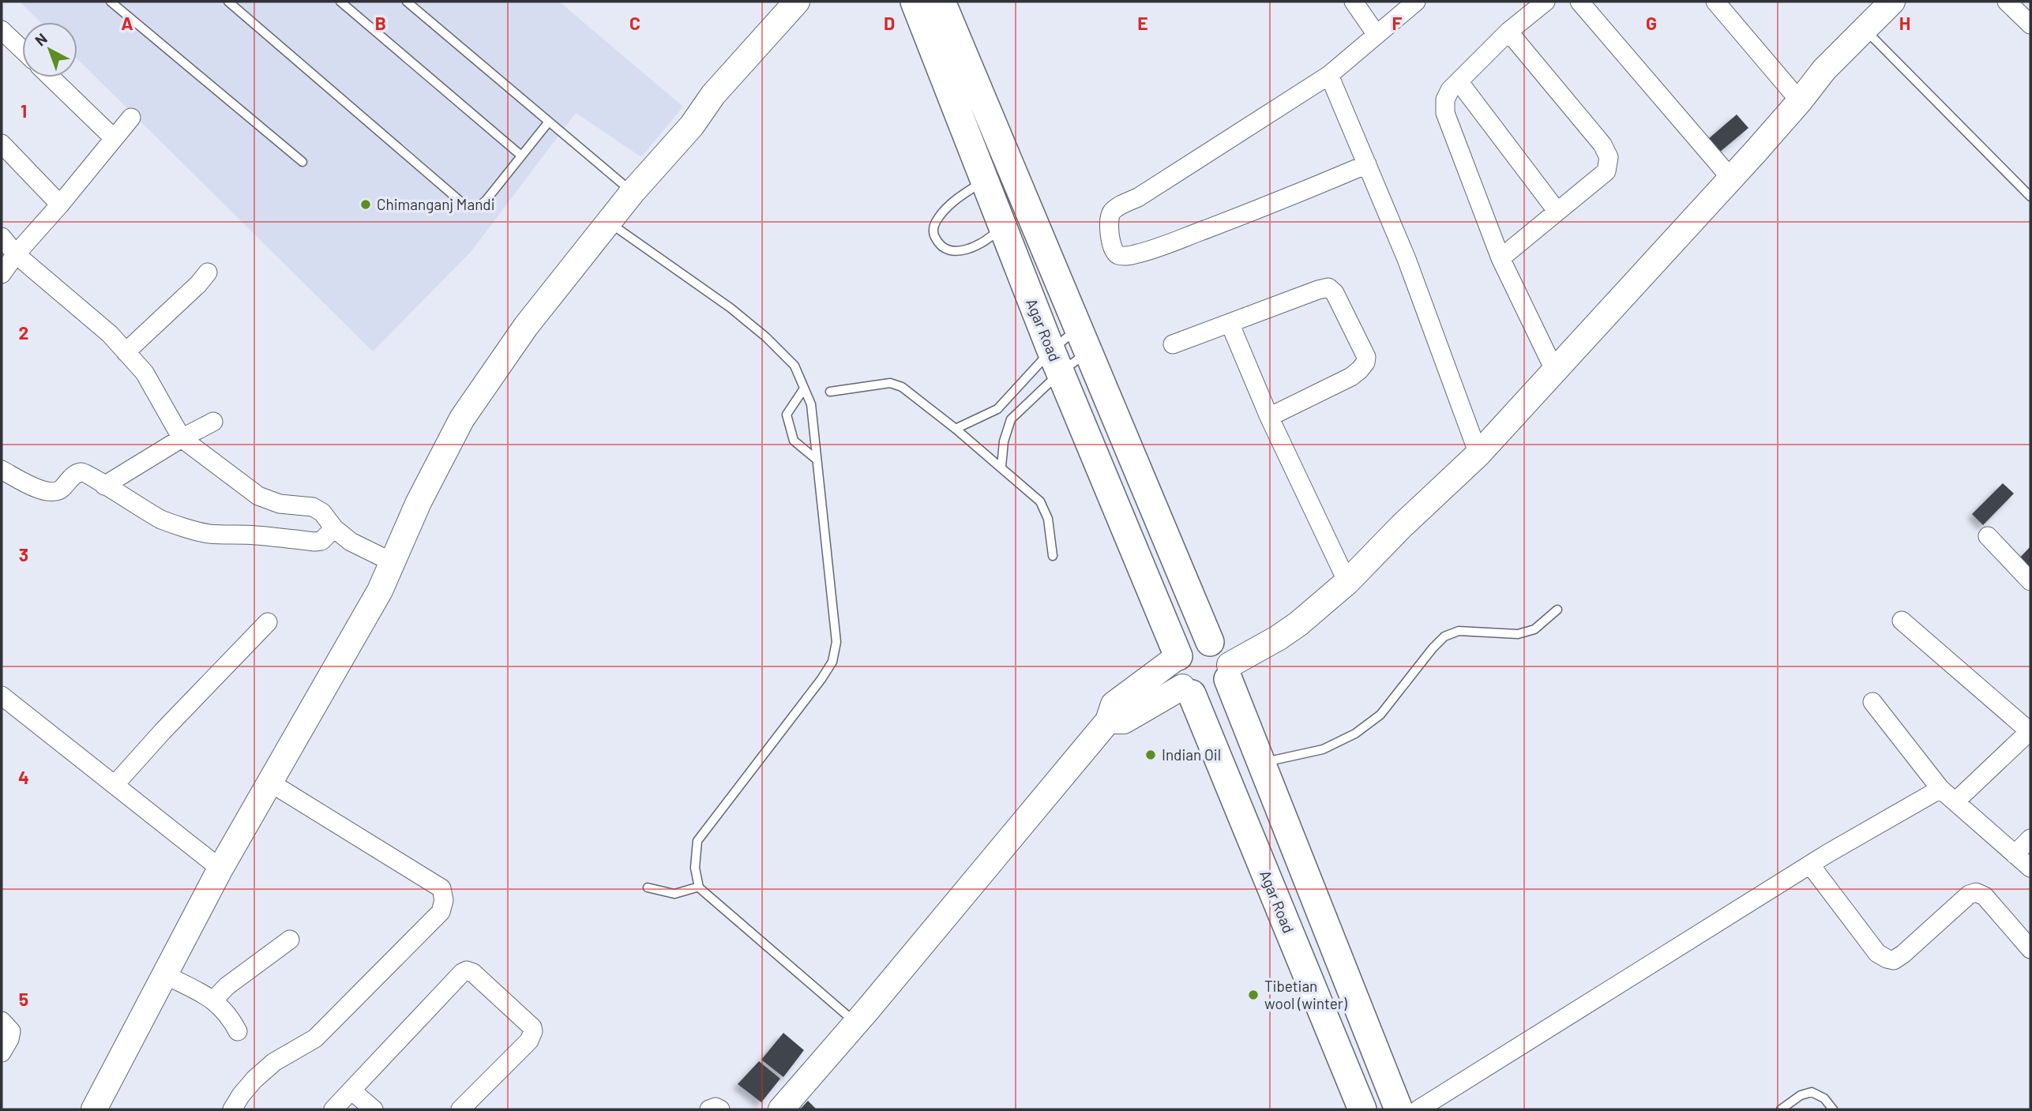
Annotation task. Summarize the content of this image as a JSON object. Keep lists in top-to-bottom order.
{
  "streets": {
    "main road": ["Agar Road"]
  },
  "places": ["Chimanganj Mandi", "Indian Oil", "Tibetian wool (winter)"],
  "north": "top left",
  "grid": {
    "columns": [
      "A",
      "B",
      "C",
      "D",
      "E",
      "F",
      "G",
      "H"
    ],
    "rows": [
      "1",
      "2",
      "3",
      "4",
      "5"
    ]
  }
}
